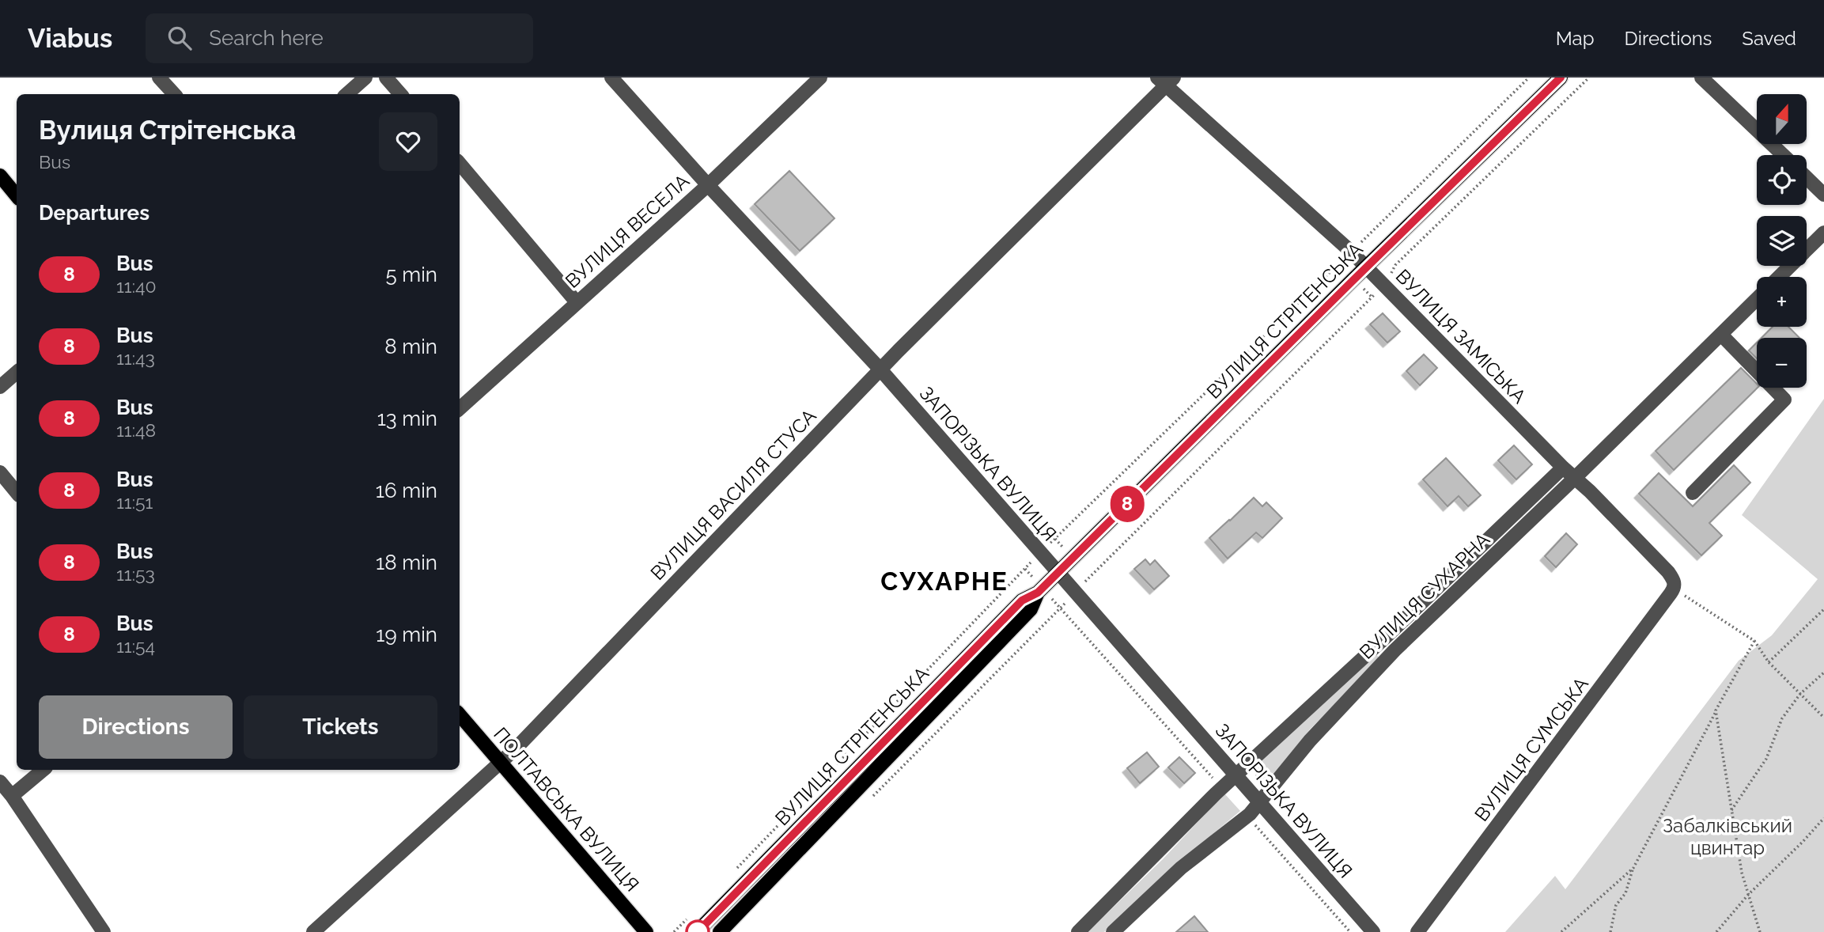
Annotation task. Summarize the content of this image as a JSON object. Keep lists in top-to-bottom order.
{
  "streets": {
    "main road": ["ВУЛИЦЯ СТРІТЕНСЬКА", "ПОЛТАВСЬКА ВУЛИЦЯ"],
    "street": [
      "ВУЛИЦЯ ВЕСЕЛА",
      "ВУЛИЦЯ ЗАМІСЬКА",
      "ЗАПОРІЗЬКА ВУЛИЦЯ",
      "ВУЛИЦЯ ВАСИЛЯ СТУСА",
      "ВУЛИЦЯ СУХАРНА",
      "ВУЛИЦЯ СУМСЬКА"
    ]
  },
  "crossings": [
    ["ВУЛИЦЯ ВЕСЕЛА", "ЗАПОРІЗЬКА ВУЛИЦЯ"],
    ["ВУЛИЦЯ СТРІТЕНСЬКА", "ВУЛИЦЯ ЗАМІСЬКА"],
    ["ВУЛИЦЯ СТРІТЕНСЬКА", "ЗАПОРІЗЬКА ВУЛИЦЯ"],
    ["ВУЛИЦЯ ЗАМІСЬКА", "ВУЛИЦЯ ВАСИЛЯ СТУСА"],
    ["ВУЛИЦЯ ЗАМІСЬКА", "ВУЛИЦЯ СУХАРНА"],
    ["ВУЛИЦЯ ЗАМІСЬКА", "ВУЛИЦЯ СУМСЬКА"],
    ["ЗАПОРІЗЬКА ВУЛИЦЯ", "ВУЛИЦЯ ВАСИЛЯ СТУСА"],
    ["ЗАПОРІЗЬКА ВУЛИЦЯ", "ВУЛИЦЯ СУХАРНА"],
    ["ВУЛИЦЯ ВАСИЛЯ СТУСА", "ПОЛТАВСЬКА ВУЛИЦЯ"]
  ],
  "districts": ["СУХАРНЕ"],
  "parks": ["Забалківський цвинтар"],
  "lines": ["bus line 8"],
  "north": "top",
  "page": {
    "header": "Viabus",
    "search": "Search here",
    "nav": ["Map", "Directions", "Saved"],
    "on_map": "8",
    "map_buttons": ["+", "−"],
    "heading": [
      ["Вулиця Стрітенська", "Bus"],
      "Departures"
    ],
    "list": [
      {
        "mark": "8",
        "name": "Bus",
        "note": "11:40",
        "value": "5 min"
      },
      {
        "mark": "8",
        "name": "Bus",
        "note": "11:43",
        "value": "8 min"
      },
      {
        "mark": "8",
        "name": "Bus",
        "note": "11:48",
        "value": "13 min"
      },
      {
        "mark": "8",
        "name": "Bus",
        "note": "11:51",
        "value": "16 min"
      },
      {
        "mark": "8",
        "name": "Bus",
        "note": "11:53",
        "value": "18 min"
      },
      {
        "mark": "8",
        "name": "Bus",
        "note": "11:54",
        "value": "19 min"
      }
    ],
    "buttons": ["Directions", "Tickets"]
  }
}
